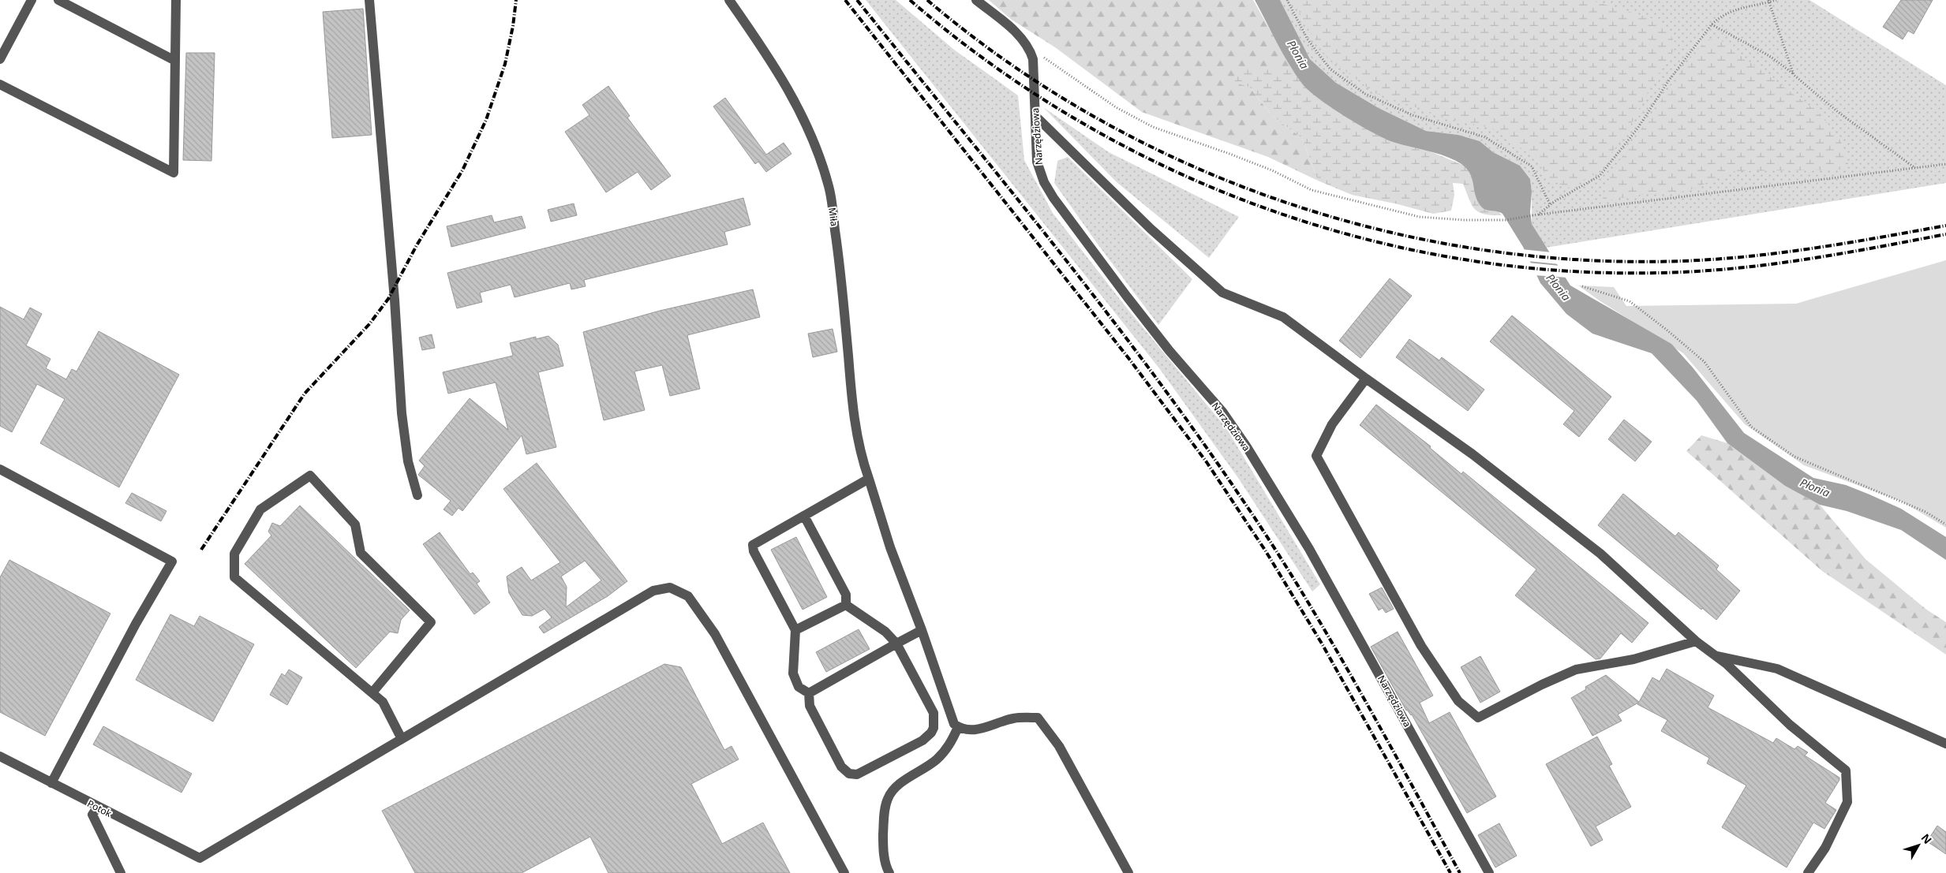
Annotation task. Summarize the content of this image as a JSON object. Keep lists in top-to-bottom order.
{
  "streets": {
    "lane": ["Narzędziowa", "Miła", "Potok"]
  },
  "water": ["Płonia"],
  "north": "top right"
}
